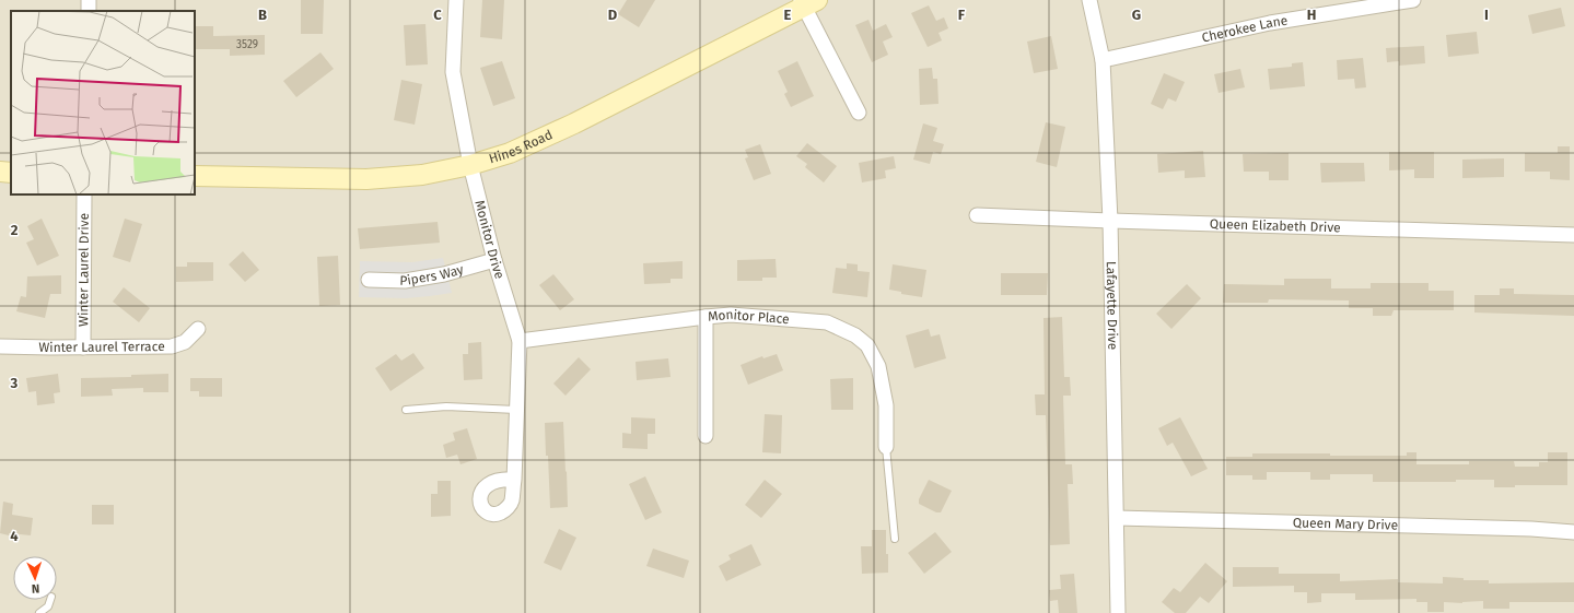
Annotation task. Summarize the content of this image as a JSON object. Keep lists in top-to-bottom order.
{
  "streets": {
    "street": [
      "Cherokee Lane",
      "Hines Road",
      "Queen Elizabeth Drive",
      "Monitor Drive",
      "Winter Laurel Drive",
      "Pipers Way",
      "Lafayette Drive",
      "Monitor Place",
      "Winter Laurel Terrace",
      "Queen Mary Drive"
    ]
  },
  "crossings": [
    ["Cherokee Lane", "Lafayette Drive"],
    ["Hines Road", "Monitor Drive"],
    ["Queen Elizabeth Drive", "Lafayette Drive"],
    ["Monitor Drive", "Pipers Way"],
    ["Monitor Drive", "Monitor Place"],
    ["Winter Laurel Drive", "Winter Laurel Terrace"],
    ["Lafayette Drive", "Queen Mary Drive"]
  ],
  "house_numbers": ["3529"],
  "north": "bottom",
  "grid": {
    "columns": [
      "B",
      "C",
      "D",
      "E",
      "F",
      "G",
      "H",
      "I"
    ],
    "rows": ["2", "3", "4"]
  }
}
